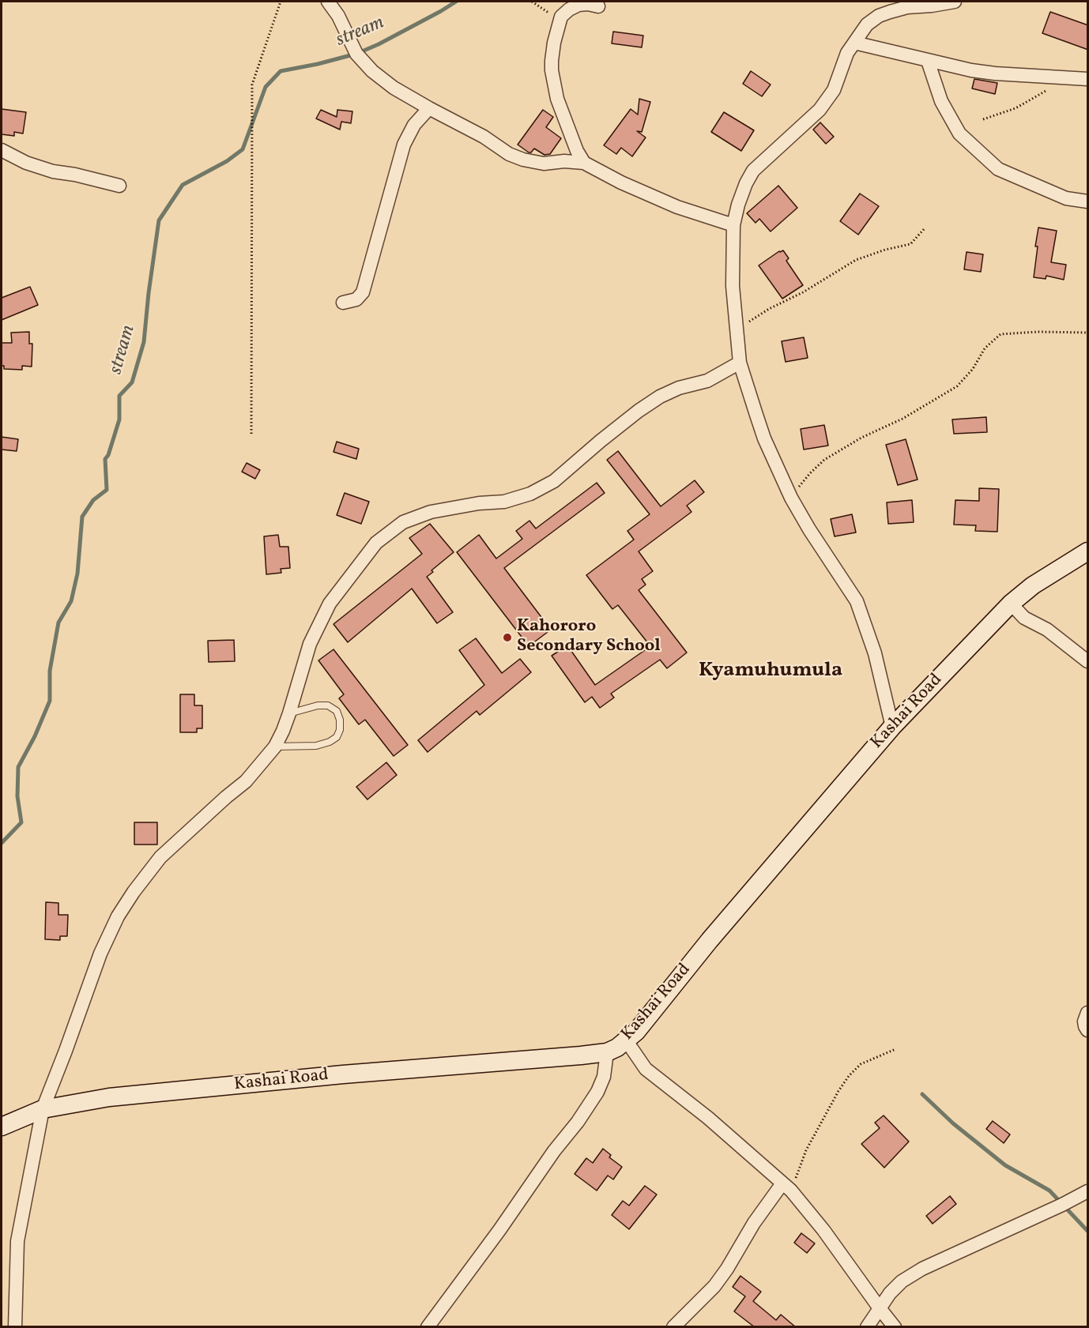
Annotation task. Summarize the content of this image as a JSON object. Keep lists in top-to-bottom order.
{
  "streets": {
    "street": ["Kashai Road"]
  },
  "districts": ["Kyamuhumula"],
  "water": ["stream"],
  "places": ["Kahororo Secondary School"]
}
